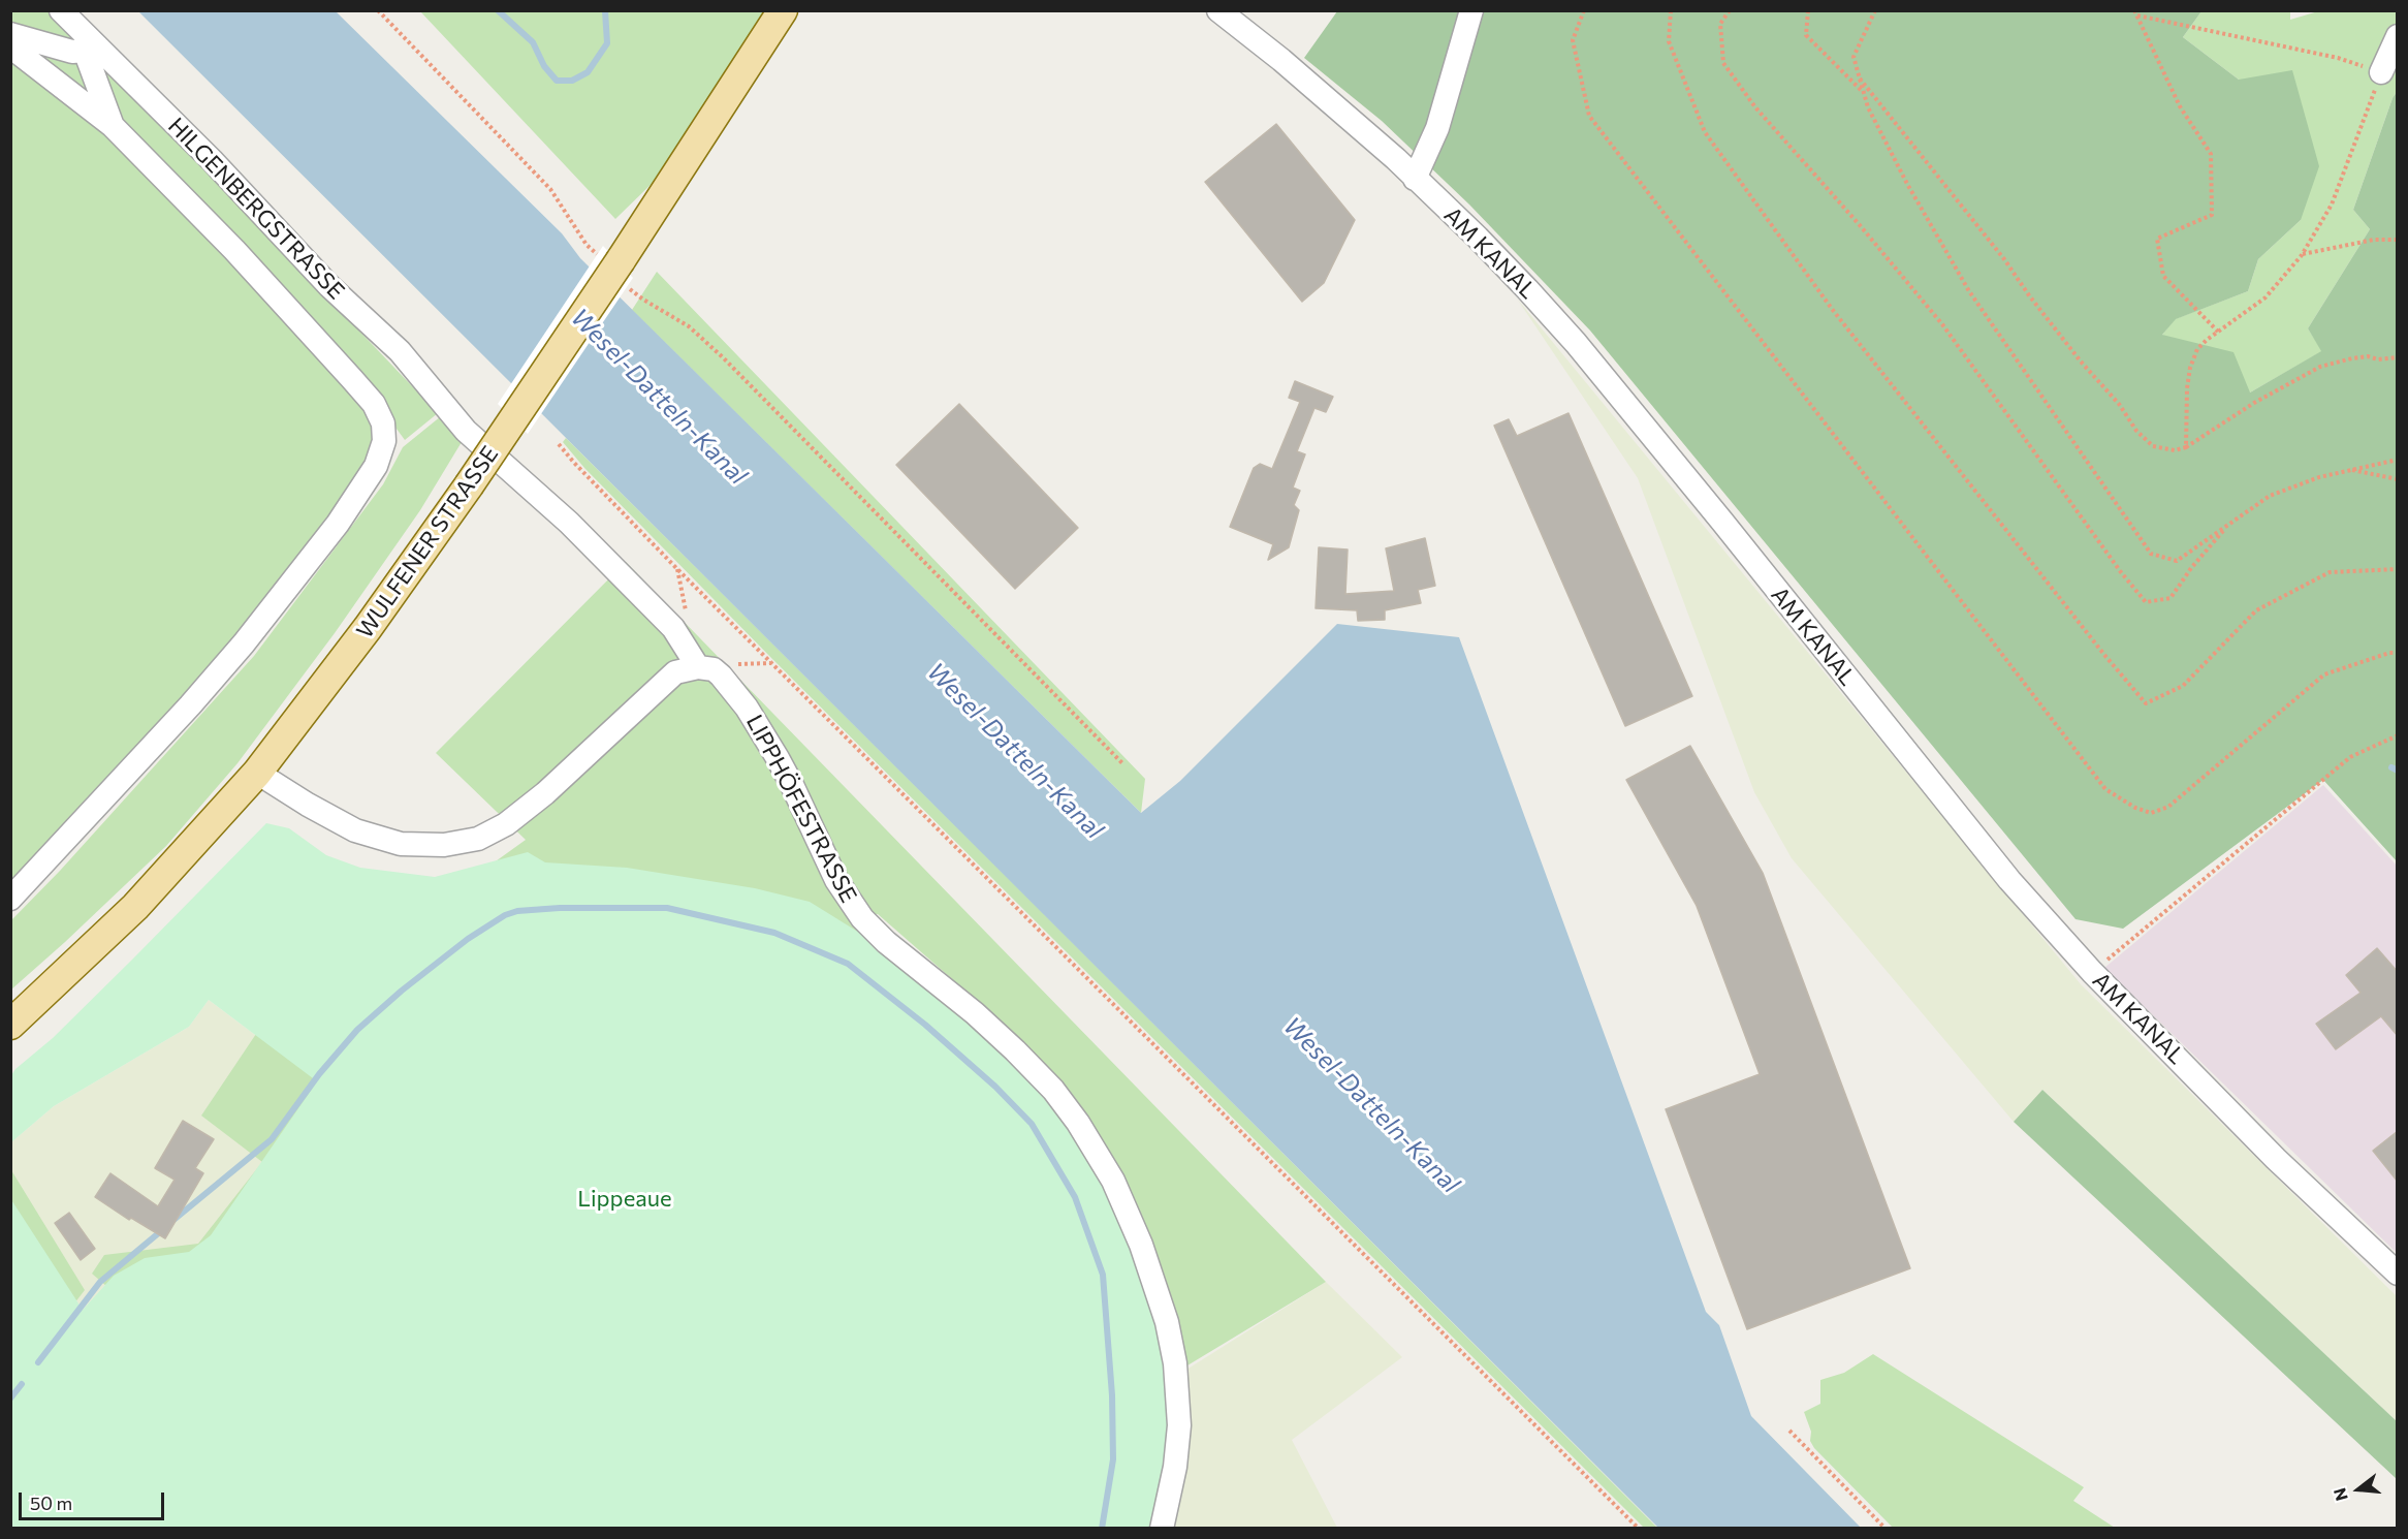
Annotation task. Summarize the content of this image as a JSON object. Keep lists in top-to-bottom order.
{
  "streets": {
    "main road": ["WULFENER STRASSE"],
    "street": ["HILGENBERGSTRASSE", "AM KANAL", "LIPPHÖFESTRASSE"]
  },
  "crossings": [
    ["HILGENBERGSTRASSE", "LIPPHÖFESTRASSE"]
  ],
  "water": ["Wesel-Datteln-Kanal"],
  "parks": ["Lippeaue"],
  "scale_bar": "50 m",
  "north": "left"
}
